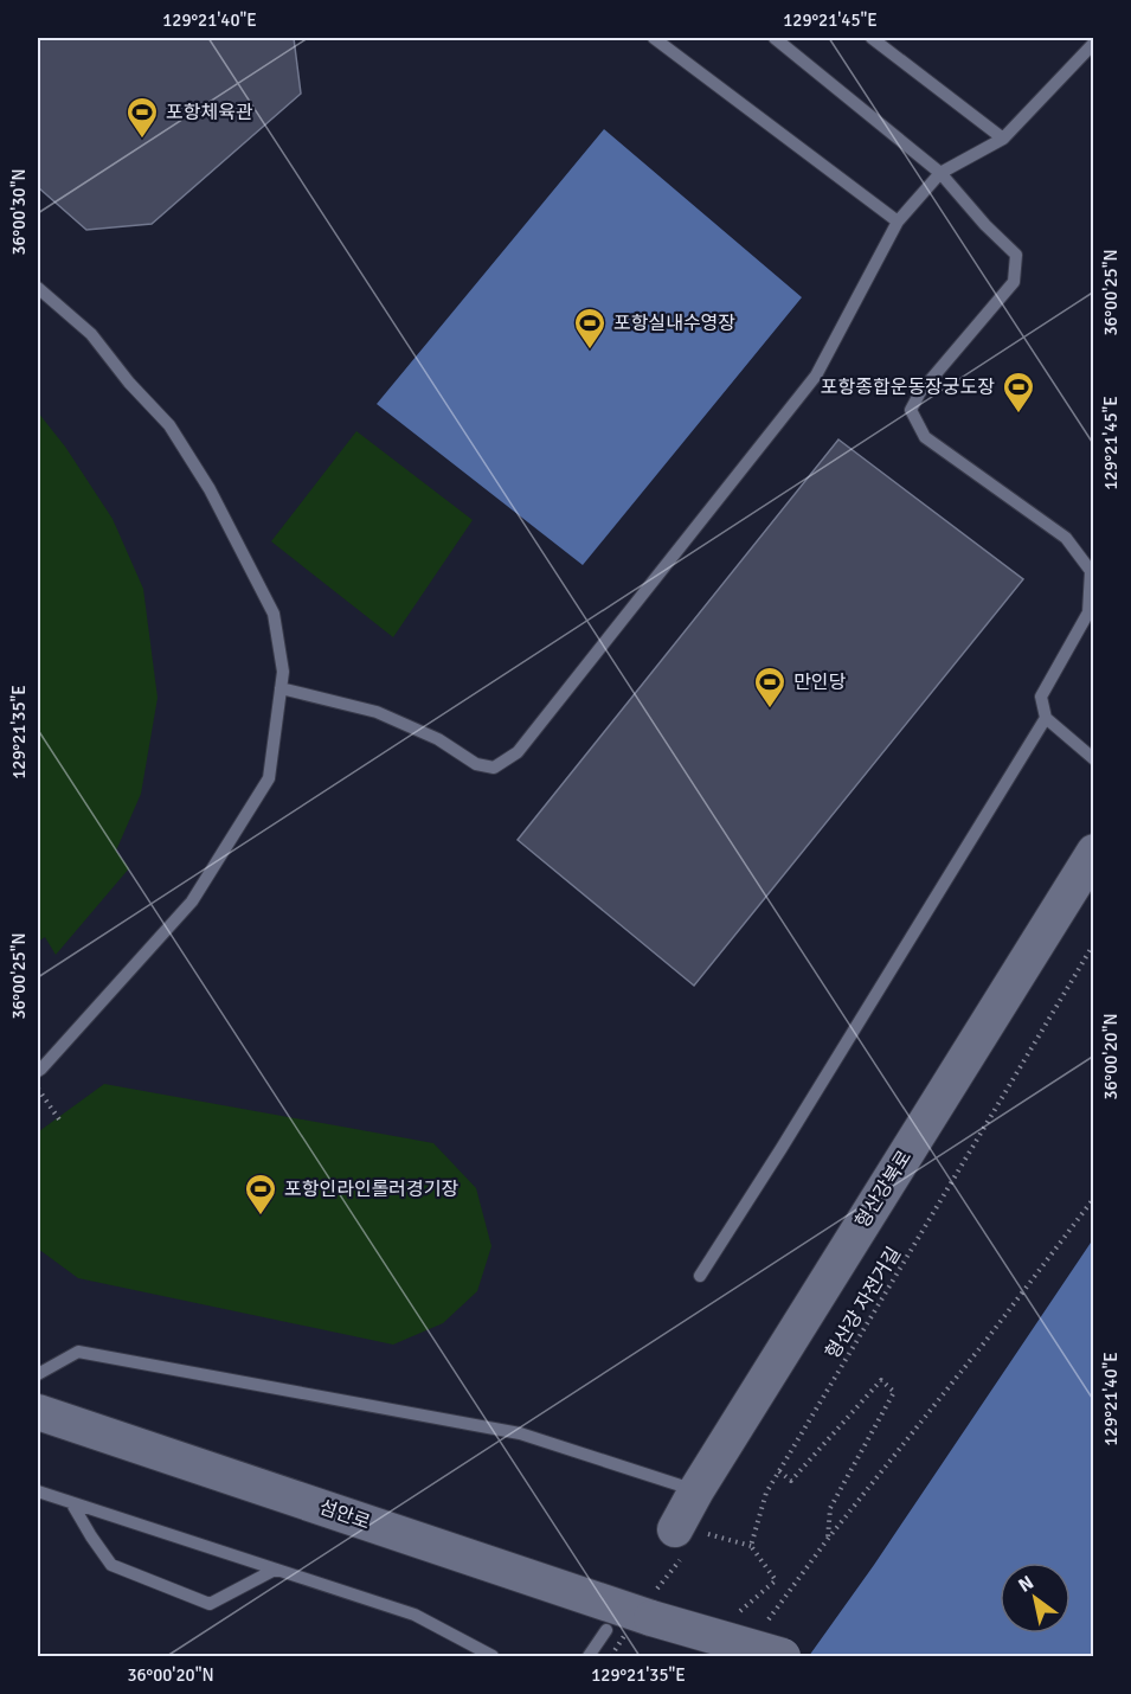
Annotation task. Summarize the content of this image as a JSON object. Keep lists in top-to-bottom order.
{
  "streets": {
    "main road": ["형산강북로", "섬안로"],
    "path": ["형산강 자전거길"]
  },
  "places": {
    "sports": [
      "포항체육관",
      "포항실내수영장",
      "포항종합운동장궁도장",
      "만인당",
      "포항인라인롤러경기장"
    ]
  },
  "north": "top left",
  "coordinates": [
    "129°21'40\"E",
    "129°21'45\"E",
    "36°00'30\"N",
    "36°00'25\"N",
    "129°21'35\"E",
    "36°00'20\"N"
  ]
}
